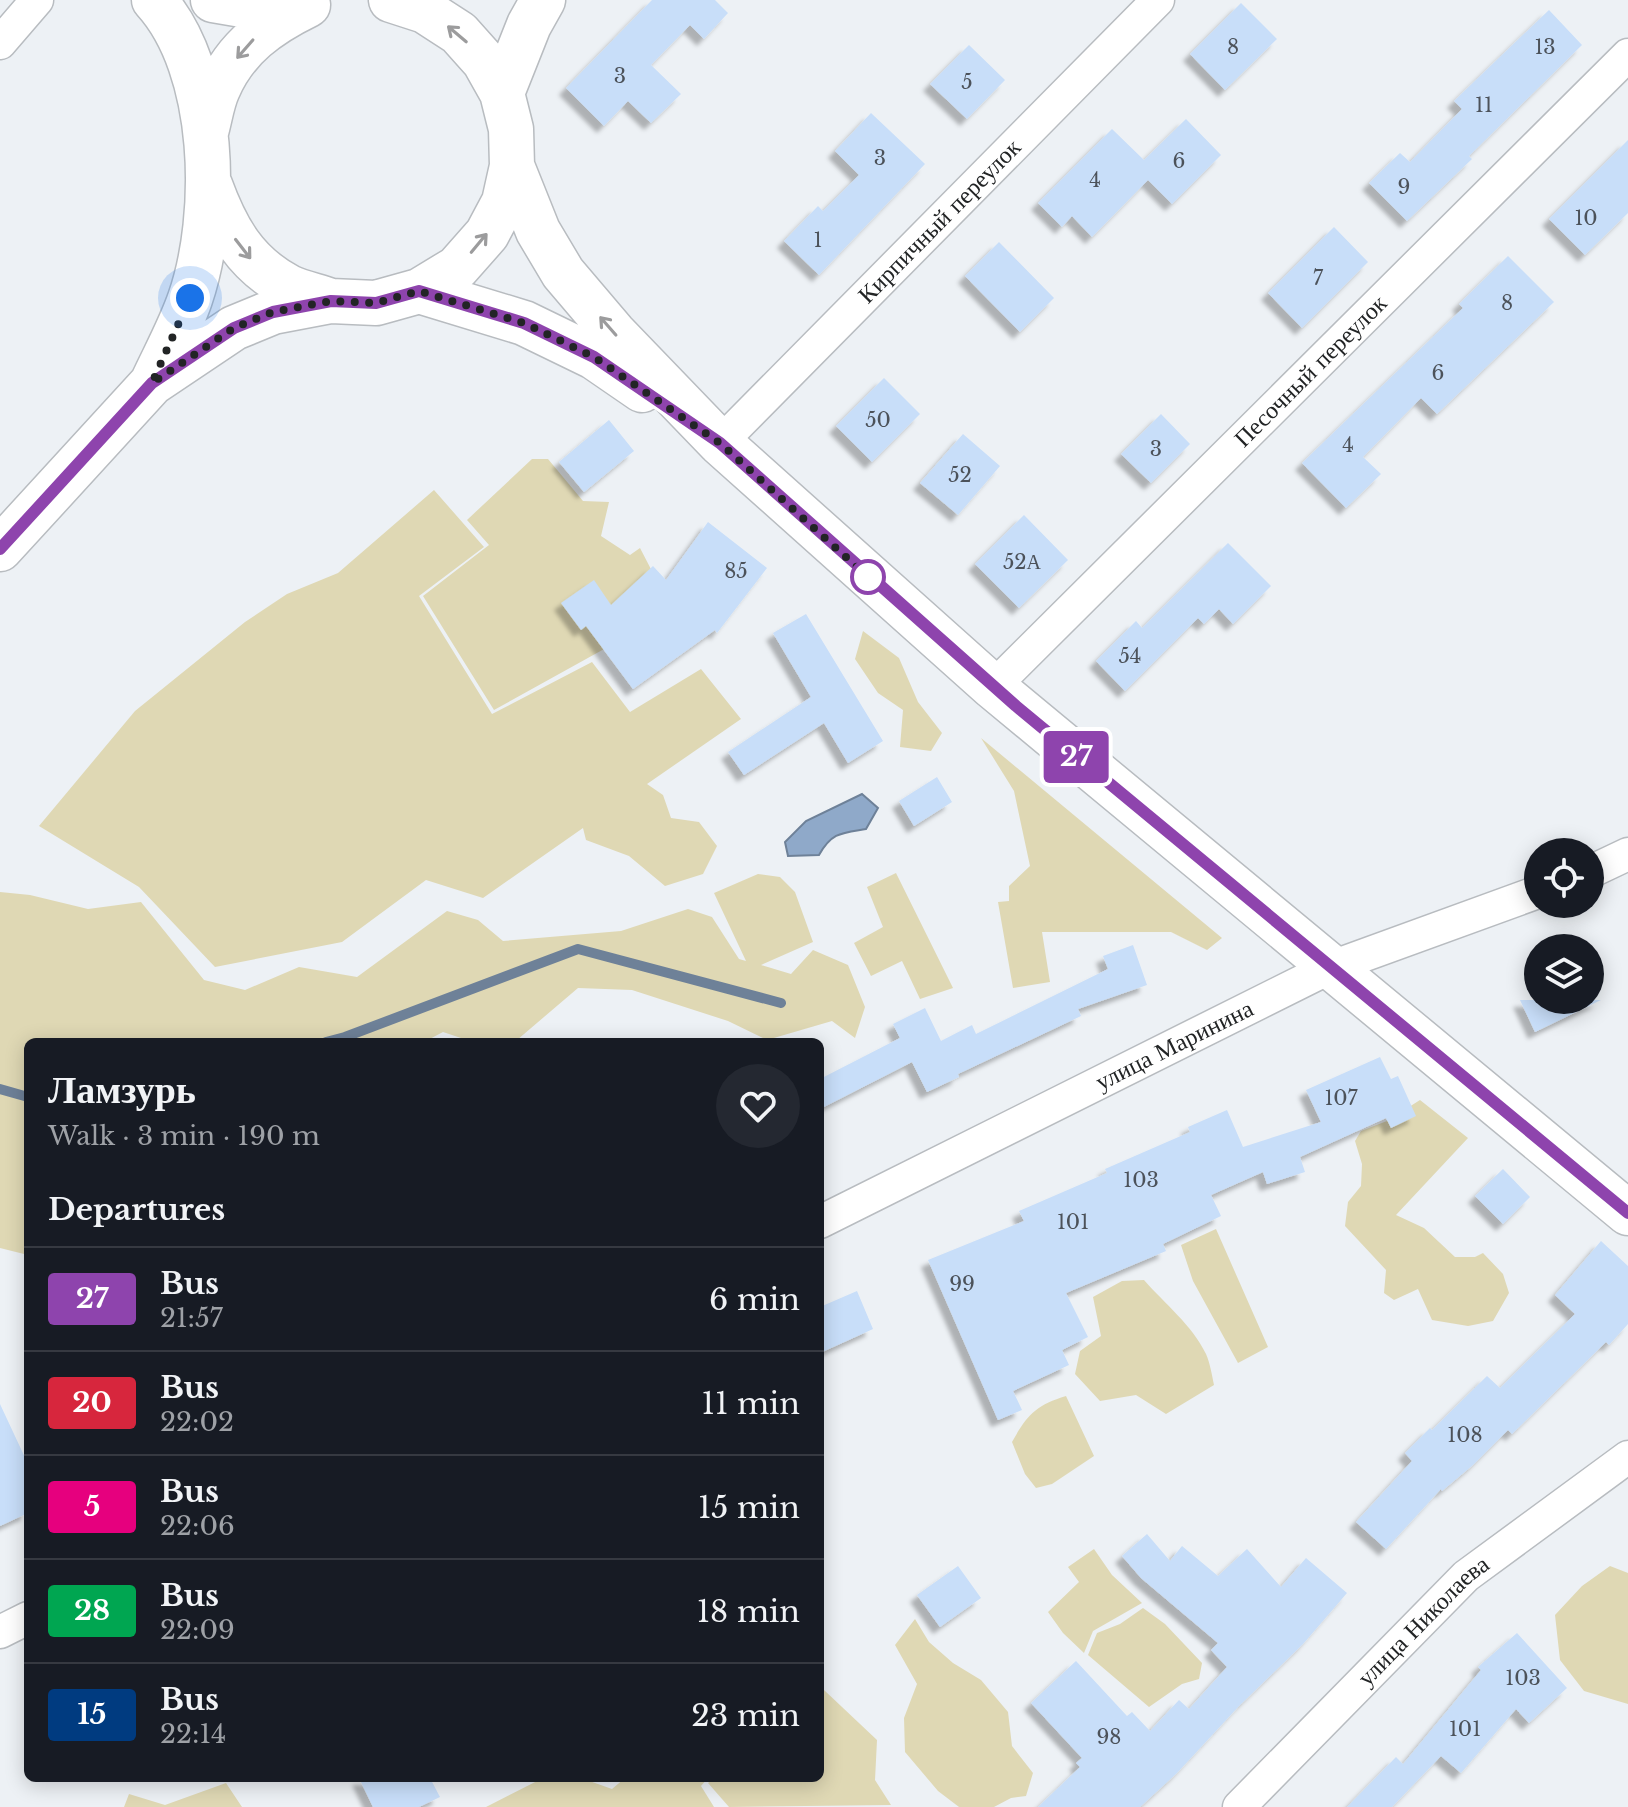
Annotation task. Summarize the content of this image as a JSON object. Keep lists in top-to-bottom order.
{
  "streets": {
    "street": [
      "Кирпичный переулок",
      "Песочный переулок",
      "улица Маринина",
      "улица Николаева"
    ]
  },
  "lines": ["bus line 27"],
  "house_numbers": [
    "8",
    "13",
    "3",
    "5",
    "11",
    "3",
    "6",
    "4",
    "9",
    "10",
    "1",
    "7",
    "8",
    "6",
    "50",
    "4",
    "3",
    "52",
    "52А",
    "85",
    "54",
    "107",
    "103",
    "101",
    "99",
    "108",
    "103",
    "101",
    "98"
  ],
  "page": {
    "on_map": "27",
    "heading": [
      ["Ламзурь", "Walk · 3 min · 190 m"],
      "Departures"
    ],
    "list": [
      {
        "mark": "27",
        "name": "Bus",
        "note": "21:57",
        "value": "6 min"
      },
      {
        "mark": "20",
        "name": "Bus",
        "note": "22:02",
        "value": "11 min"
      },
      {
        "mark": "5",
        "name": "Bus",
        "note": "22:06",
        "value": "15 min"
      },
      {
        "mark": "28",
        "name": "Bus",
        "note": "22:09",
        "value": "18 min"
      },
      {
        "mark": "15",
        "name": "Bus",
        "note": "22:14",
        "value": "23 min"
      }
    ]
  }
}
